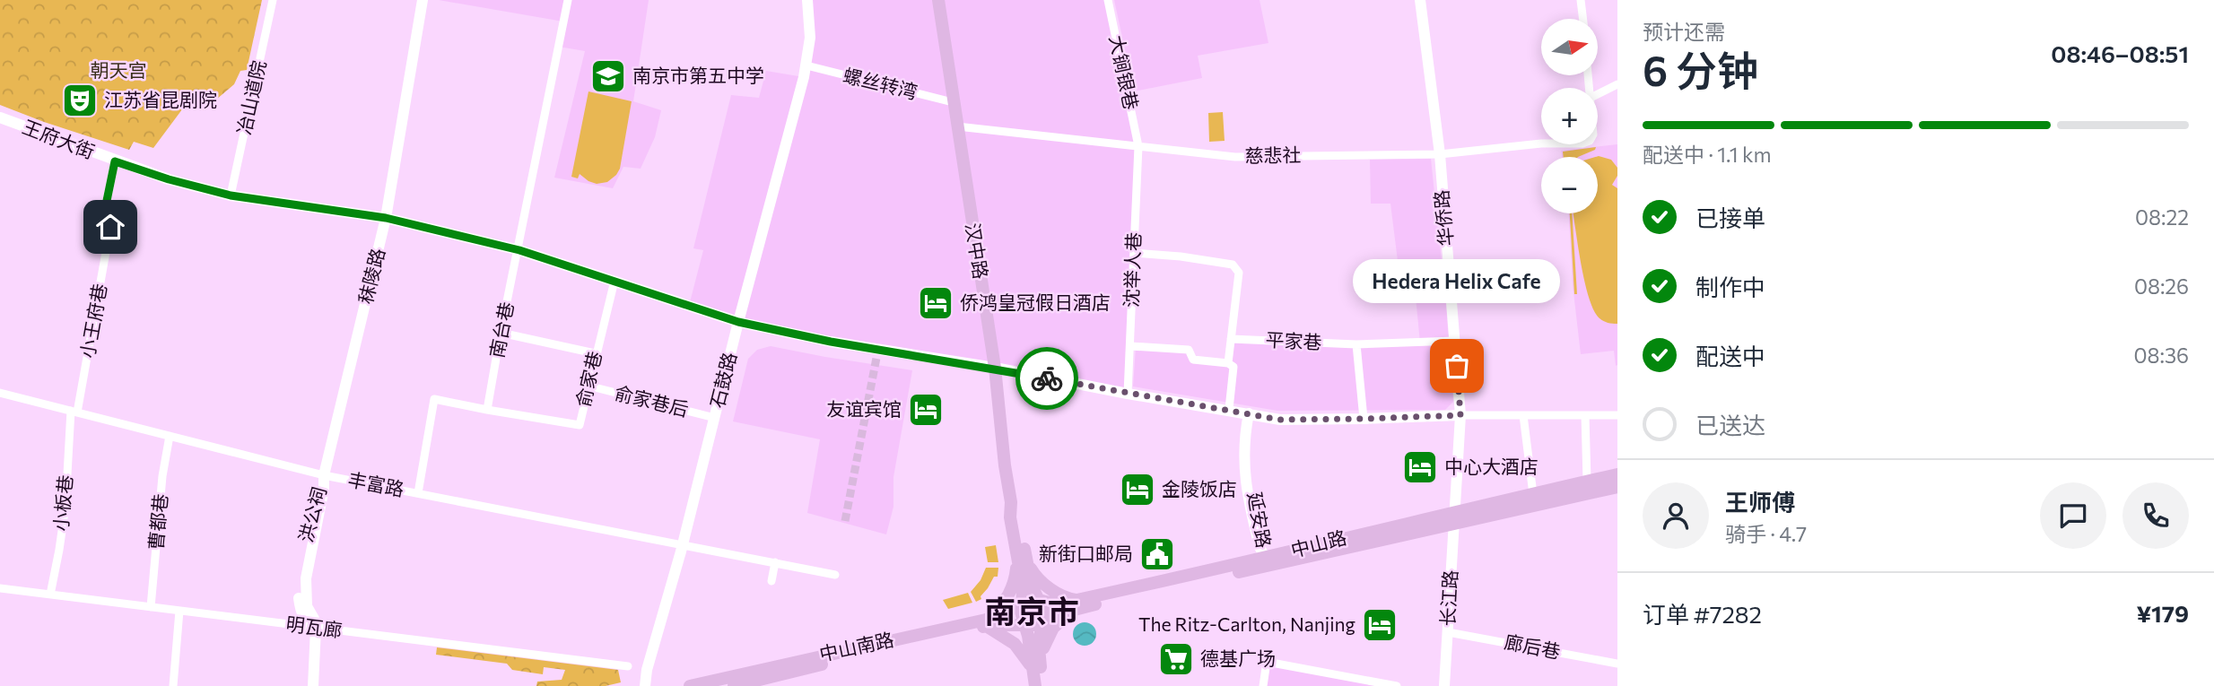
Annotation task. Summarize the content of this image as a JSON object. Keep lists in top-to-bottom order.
{
  "streets": {
    "main road": ["汉中路", "中山路", "中山南路"],
    "street": [
      "大锏银巷",
      "螺丝转湾",
      "冶山道院",
      "王府大街",
      "慈悲社",
      "华侨路",
      "沈举人巷",
      "秣陵路",
      "小王府巷",
      "南台巷",
      "平家巷",
      "俞家巷",
      "石鼓路",
      "俞家巷后",
      "丰富路",
      "小板巷",
      "洪公祠",
      "延安路",
      "曹都巷",
      "长江路",
      "明瓦廊",
      "廊后巷"
    ]
  },
  "crossings": [
    ["大锏银巷", "慈悲社"],
    ["大锏银巷", "沈举人巷"],
    ["螺丝转湾", "汉中路"],
    ["螺丝转湾", "石鼓路"],
    ["冶山道院", "王府大街"],
    ["王府大街", "华侨路"],
    ["王府大街", "汉中路"],
    ["王府大街", "沈举人巷"],
    ["王府大街", "秣陵路"],
    ["王府大街", "小王府巷"],
    ["王府大街", "南台巷"],
    ["王府大街", "俞家巷"],
    ["王府大街", "石鼓路"],
    ["王府大街", "延安路"],
    ["慈悲社", "华侨路"],
    ["慈悲社", "汉中路"],
    ["慈悲社", "沈举人巷"],
    ["华侨路", "平家巷"],
    ["华侨路", "中山路"],
    ["华侨路", "长江路"],
    ["汉中路", "中山路"],
    ["汉中路", "中山南路"],
    ["秣陵路", "丰富路"],
    ["秣陵路", "洪公祠"],
    ["小王府巷", "丰富路"],
    ["小王府巷", "小板巷"],
    ["南台巷", "俞家巷"],
    ["俞家巷", "俞家巷后"],
    ["石鼓路", "俞家巷后"],
    ["石鼓路", "丰富路"],
    ["丰富路", "小板巷"],
    ["丰富路", "洪公祠"],
    ["丰富路", "曹都巷"],
    ["小板巷", "明瓦廊"],
    ["洪公祠", "明瓦廊"],
    ["延安路", "中山路"],
    ["曹都巷", "明瓦廊"],
    ["中山路", "长江路"],
    ["中山路", "中山南路"],
    ["长江路", "廊后巷"]
  ],
  "districts": ["南京市"],
  "parks": ["朝天宫"],
  "places": {
    "school or university": ["南京市第五中学"],
    "theatre": ["江苏省昆剧院"],
    "hotel": [
      "侨鸿皇冠假日酒店",
      "友谊宾馆",
      "中心大酒店",
      "金陵饭店",
      "The Ritz-Carlton, Nanjing"
    ],
    "other": ["Hedera Helix Cafe"],
    "public building": ["新街口邮局"],
    "supermarket": ["德基广场"]
  },
  "north": "right",
  "page": {
    "heading": ["6 分钟", "预计还需", "08:46–08:51"],
    "panel": [
      "王师傅",
      "骑手 · 4.7",
      "订单 #7282",
      "¥179"
    ],
    "map_buttons": ["+", "−"],
    "bar": "配送中 · 1.1 km",
    "list": [
      ["已接单", "08:22"],
      ["制作中", "08:26"],
      ["配送中", "08:36"],
      "已送达"
    ],
    "bubble": "Hedera Helix Cafe"
  }
}
